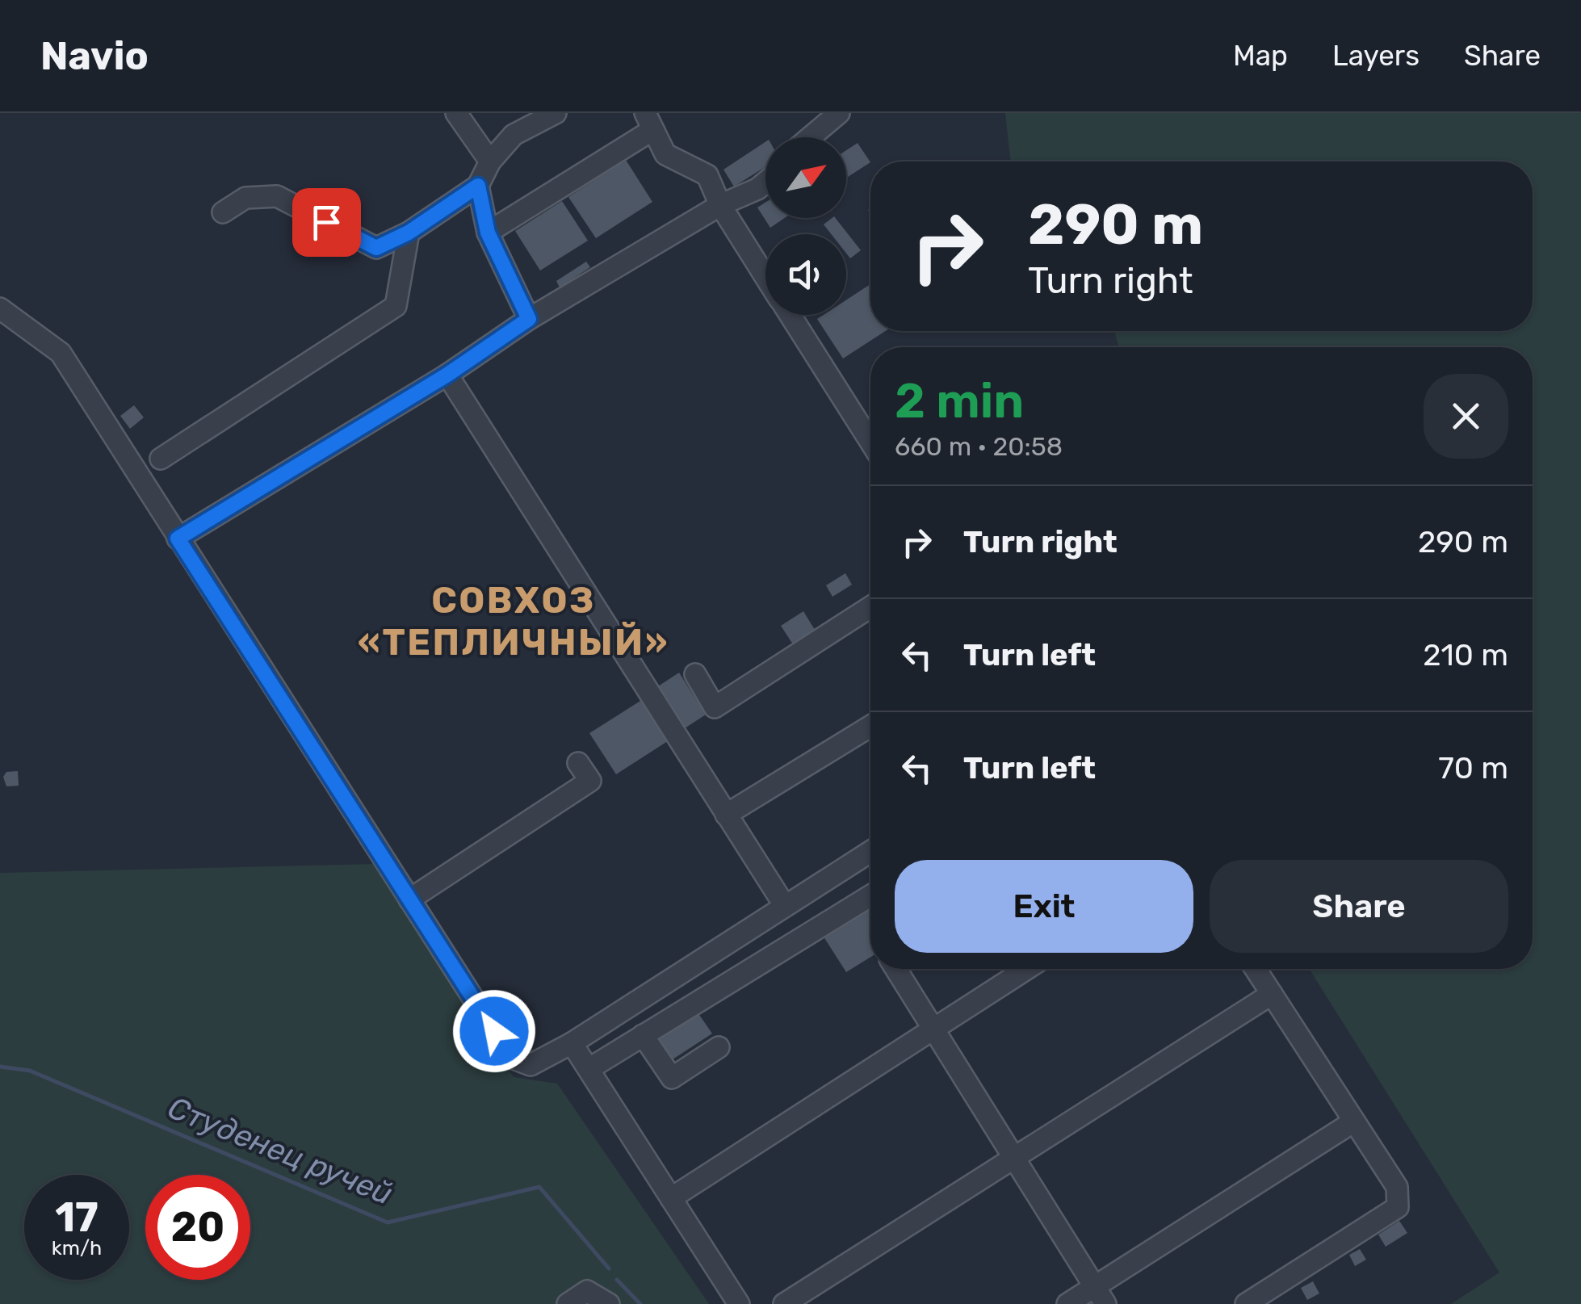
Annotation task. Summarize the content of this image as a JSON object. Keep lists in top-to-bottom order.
{
  "districts": ["СОВХОЗ «ТЕПЛИЧНЫЙ»"],
  "water": ["Студенец ручей"],
  "north": "top right",
  "page": {
    "header": "Navio",
    "nav": ["Map", "Layers", "Share"],
    "turn": ["290 m", "Turn right"],
    "heading": ["2 min", "660 m · 20:58"],
    "list": [
      {
        "name": "Turn right",
        "value": "290 m"
      },
      {
        "name": "Turn left",
        "value": "210 m"
      },
      {
        "name": "Turn left",
        "value": "70 m"
      }
    ],
    "buttons": ["Exit", "Share"],
    "speed": "17 km/h",
    "limit": "20"
  }
}
